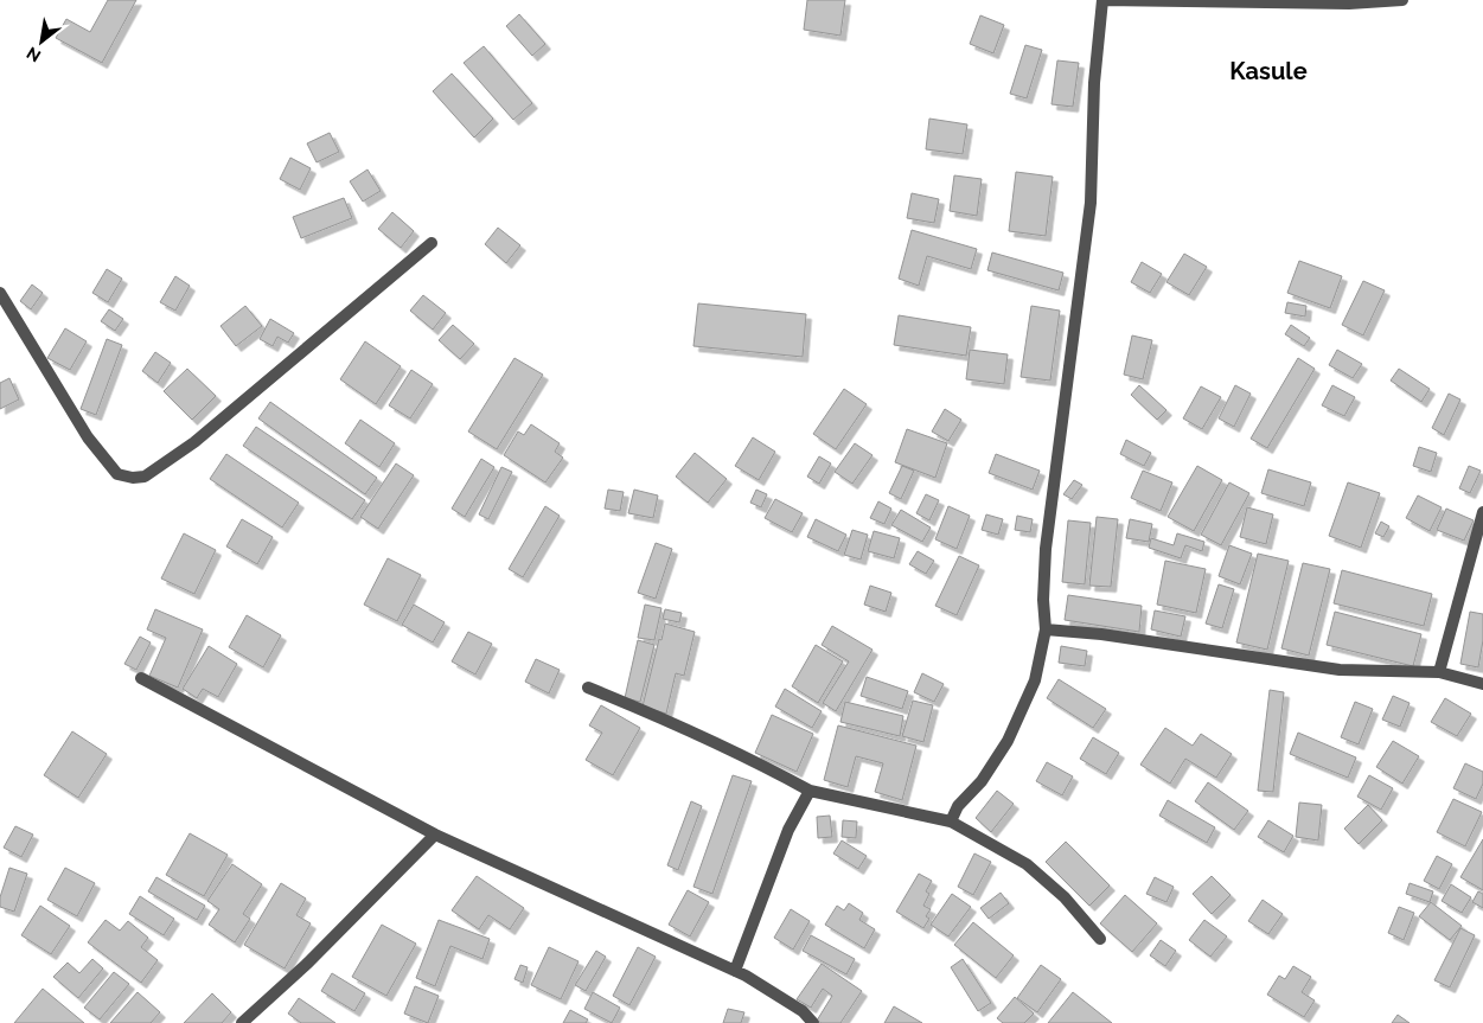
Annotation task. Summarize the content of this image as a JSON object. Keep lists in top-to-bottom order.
{
  "districts": ["Kasule"],
  "north": "bottom left"
}
